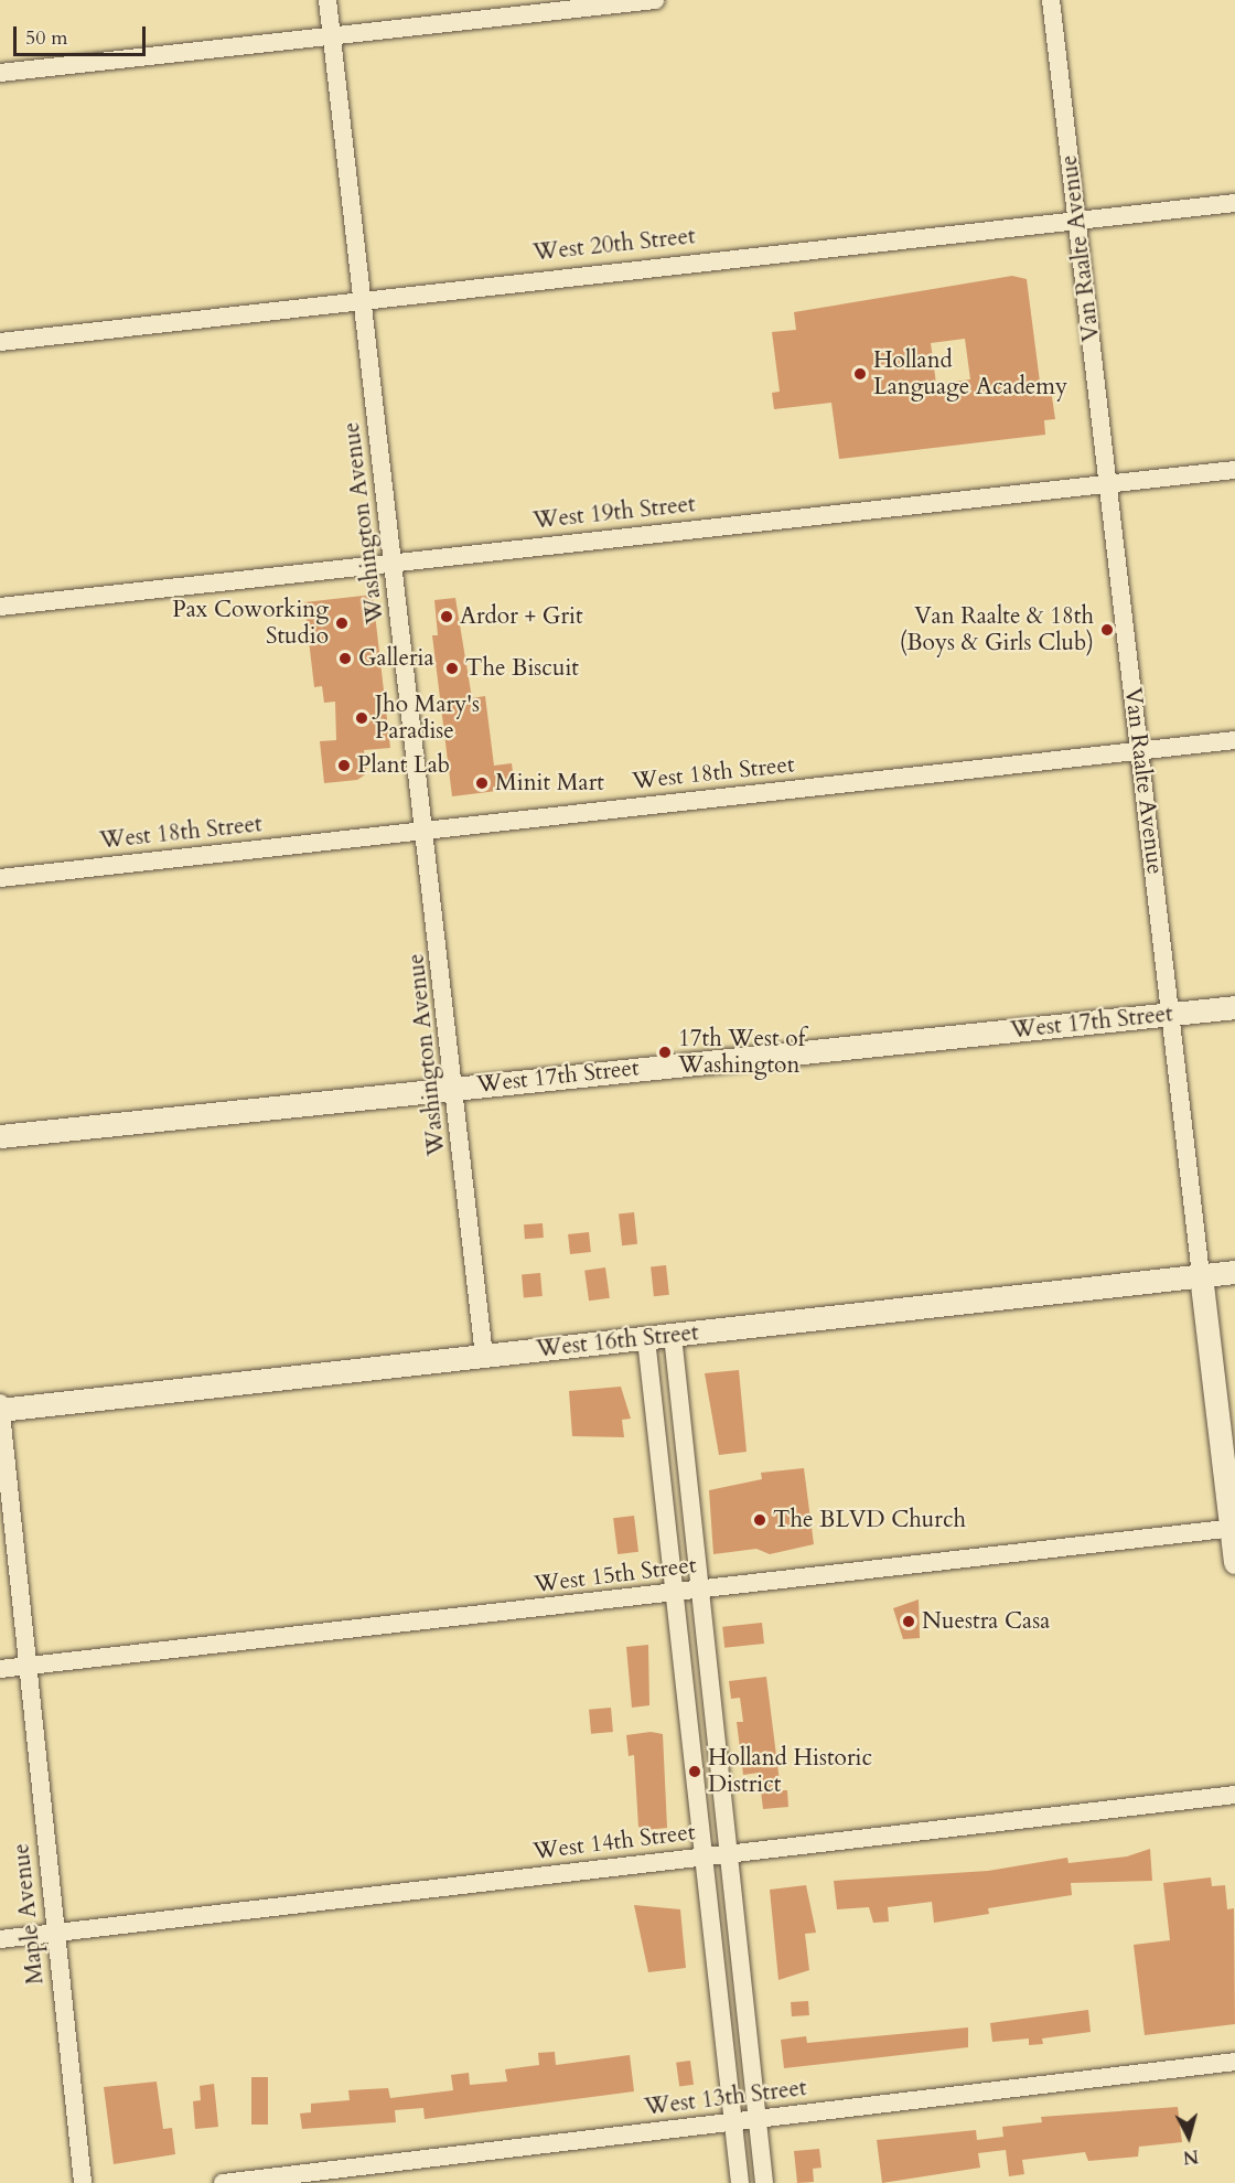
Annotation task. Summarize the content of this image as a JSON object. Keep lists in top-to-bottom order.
{
  "streets": {
    "street": [
      "West 20th Street",
      "Van Raalte Avenue",
      "West 19th Street",
      "Washington Avenue",
      "West 18th Street",
      "West 17th Street",
      "West 16th Street",
      "West 15th Street",
      "West 14th Street",
      "Maple Avenue",
      "West 13th Street"
    ]
  },
  "crossings": [
    ["West 20th Street", "Van Raalte Avenue"],
    ["West 20th Street", "Washington Avenue"],
    ["Van Raalte Avenue", "West 19th Street"],
    ["Van Raalte Avenue", "West 18th Street"],
    ["Van Raalte Avenue", "West 17th Street"],
    ["Van Raalte Avenue", "West 16th Street"],
    ["Van Raalte Avenue", "West 15th Street"],
    ["West 19th Street", "Washington Avenue"],
    ["Washington Avenue", "West 18th Street"],
    ["Washington Avenue", "West 17th Street"],
    ["Washington Avenue", "West 16th Street"],
    ["West 16th Street", "Maple Avenue"],
    ["West 15th Street", "Maple Avenue"],
    ["West 14th Street", "Maple Avenue"]
  ],
  "places": [
    "Holland Language Academy",
    "Ardor + Grit",
    "Pax Coworking Studio",
    "Van Raalte & 18th (Boys & Girls Club)",
    "Galleria",
    "The Biscuit",
    "Jho Mary's Paradise",
    "Plant Lab",
    "Minit Mart",
    "17th West of Washington",
    "The BLVD Church",
    "Nuestra Casa",
    "Holland Historic District"
  ],
  "scale_bar": "50 m",
  "north": "bottom"
}
